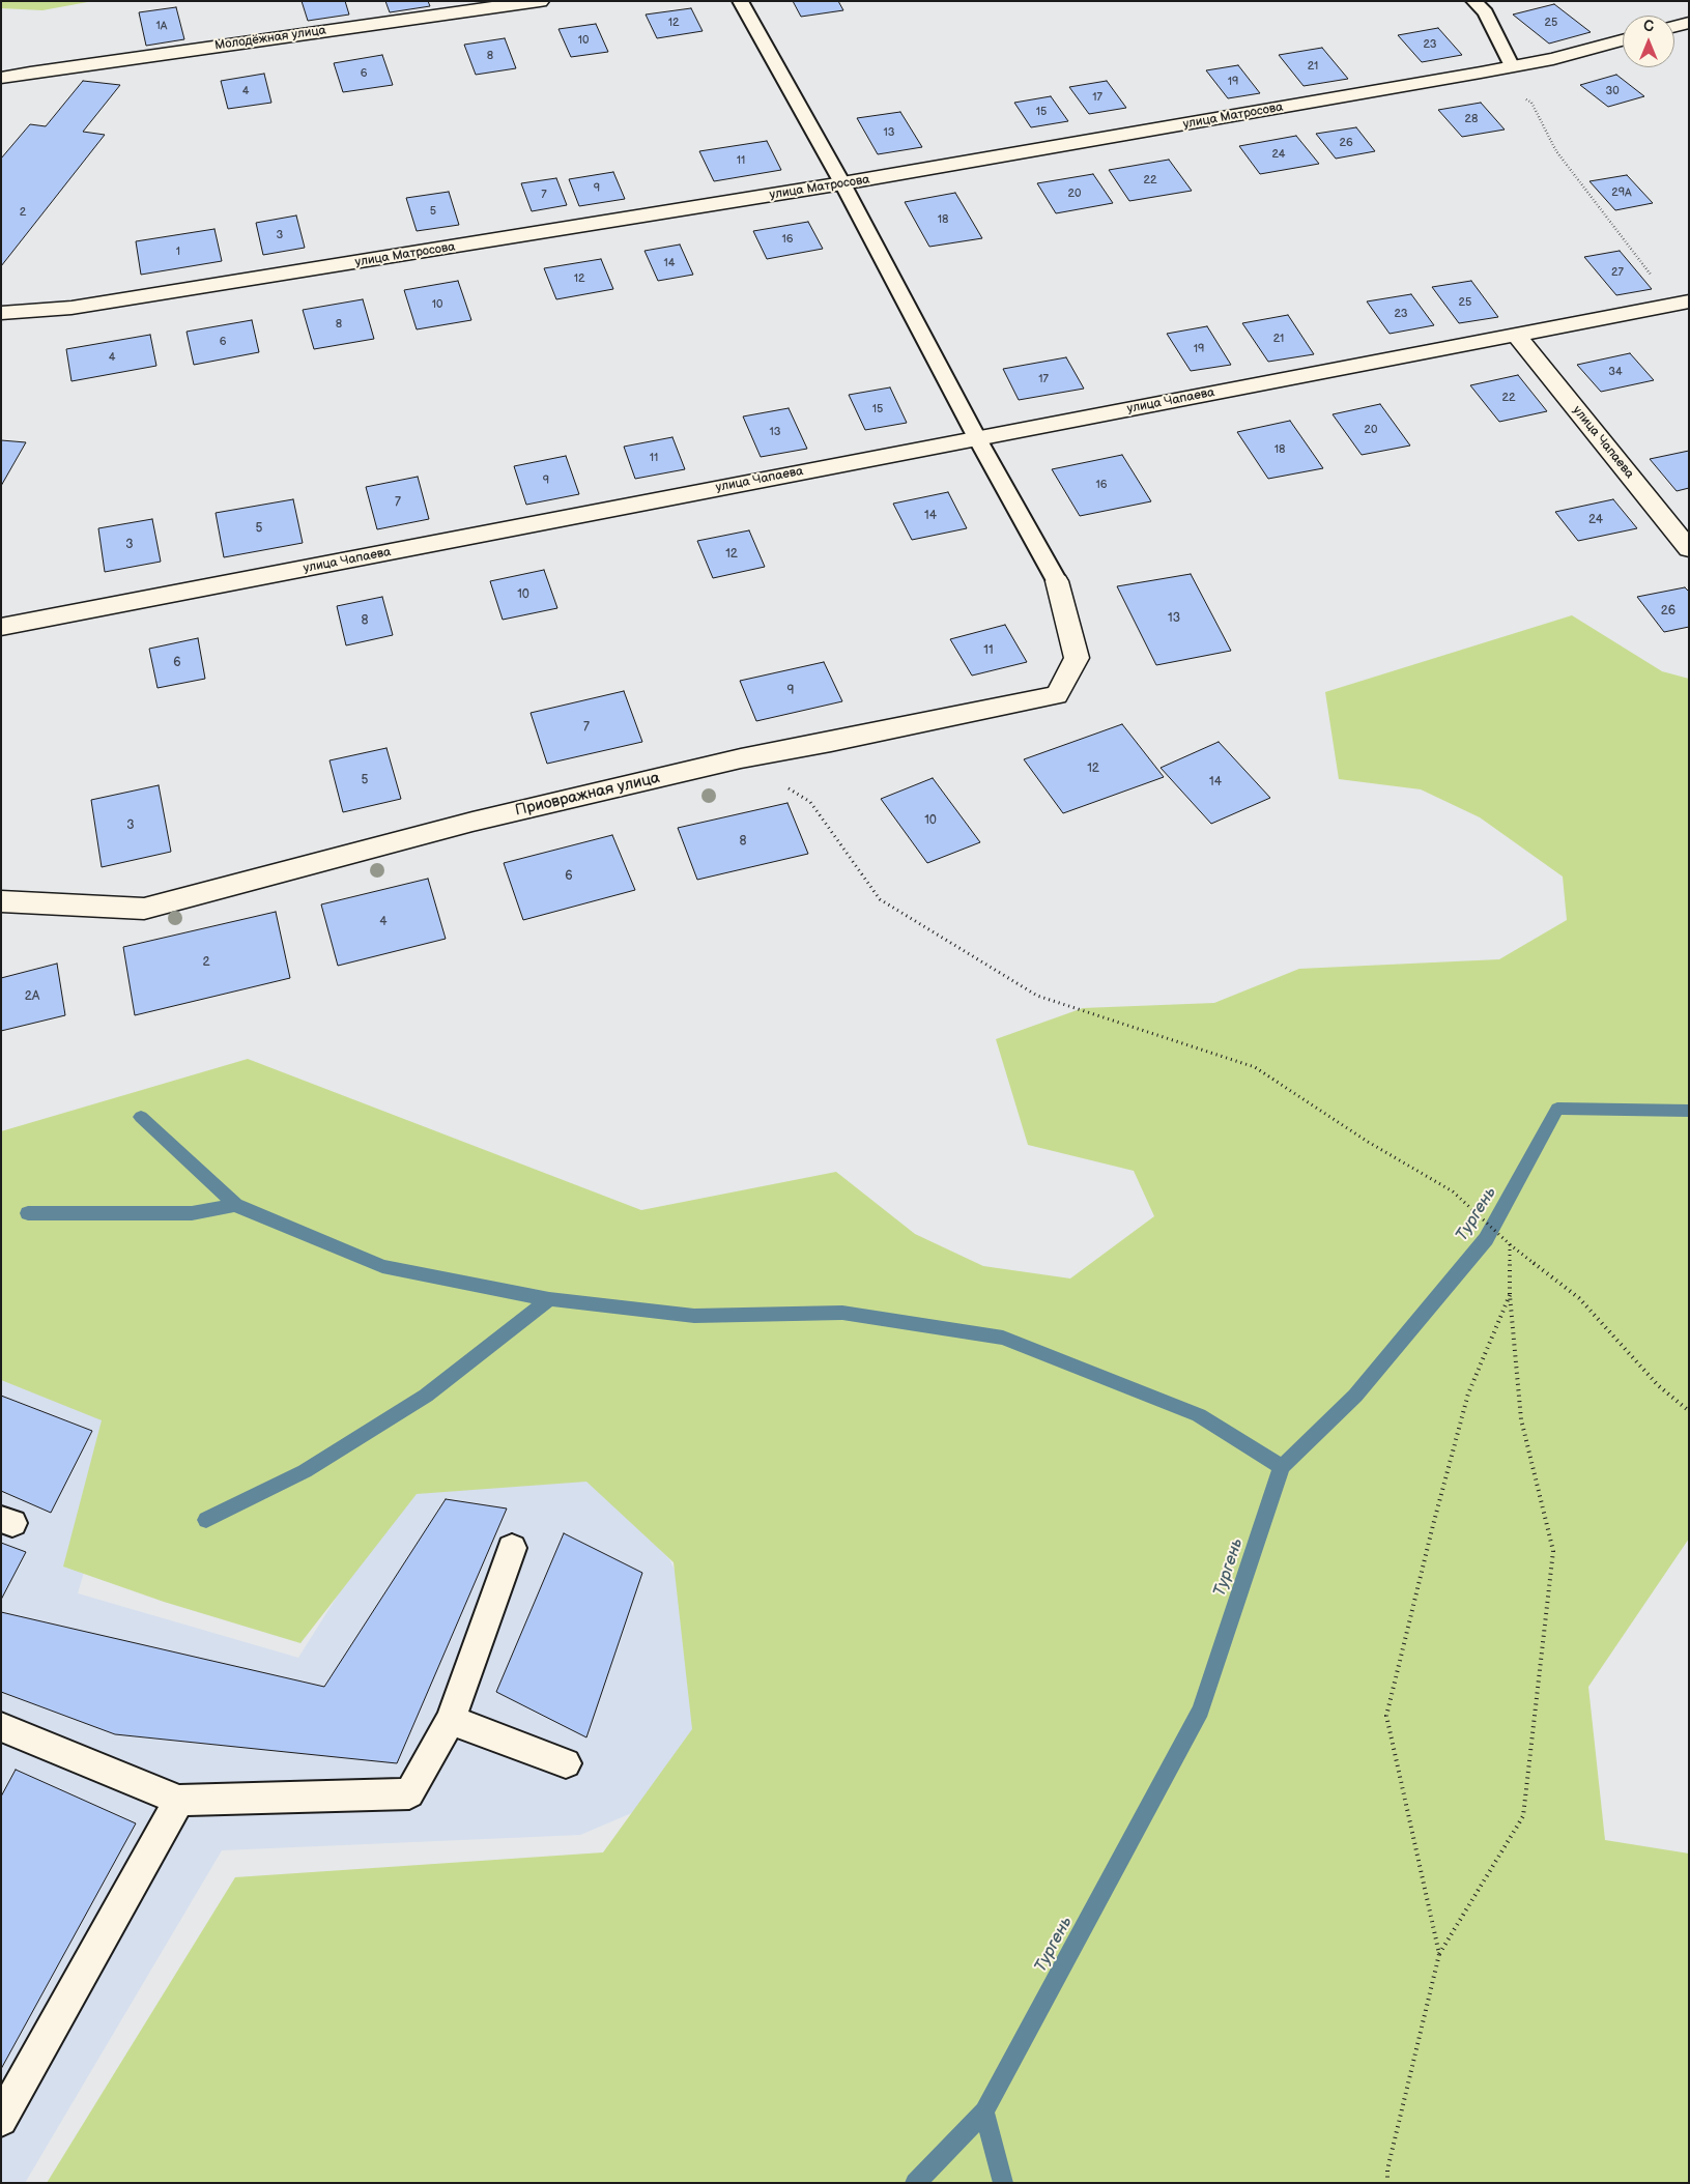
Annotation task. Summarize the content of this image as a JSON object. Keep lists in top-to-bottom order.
{
  "streets": {
    "street": [
      "Молодёжная улица",
      "улица Матросова",
      "улица Чапаева",
      "Приовражная улица"
    ]
  },
  "water": ["Тургень"],
  "house_numbers": [
    "12",
    "25",
    "1А",
    "10",
    "23",
    "8",
    "21",
    "6",
    "19",
    "4",
    "30",
    "17",
    "15",
    "28",
    "13",
    "26",
    "24",
    "11",
    "22",
    "9",
    "29А",
    "20",
    "7",
    "5",
    "2",
    "18",
    "3",
    "16",
    "1",
    "14",
    "27",
    "12",
    "25",
    "10",
    "23",
    "8",
    "21",
    "6",
    "19",
    "4",
    "34",
    "17",
    "22",
    "15",
    "20",
    "13",
    "18",
    "11",
    "9",
    "16",
    "7",
    "14",
    "24",
    "5",
    "3",
    "12",
    "10",
    "26",
    "13",
    "8",
    "11",
    "6",
    "9",
    "7",
    "12",
    "5",
    "14",
    "10",
    "3",
    "8",
    "6",
    "4",
    "2",
    "2А"
  ],
  "north": "top"
}
